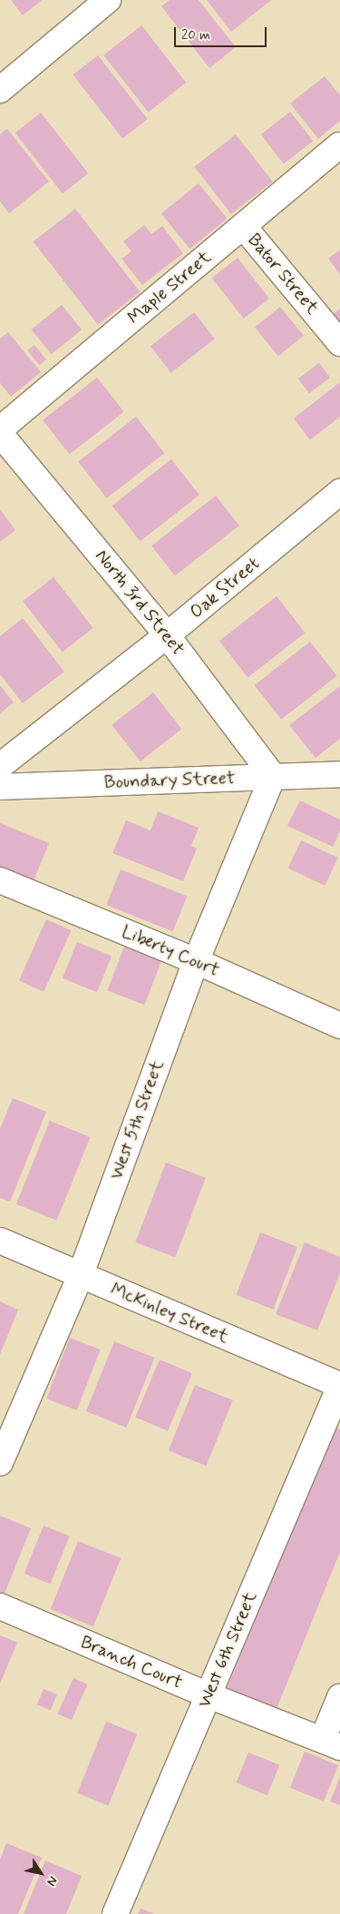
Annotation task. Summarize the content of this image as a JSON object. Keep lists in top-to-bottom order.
{
  "streets": {
    "street": [
      "Bator Street",
      "Maple Street",
      "Oak Street",
      "North 3rd Street",
      "Boundary Street",
      "Liberty Court",
      "West 5th Street",
      "McKinley Street",
      "West 6th Street",
      "Branch Court"
    ]
  },
  "crossings": [
    ["Bator Street", "Maple Street"],
    ["Oak Street", "North 3rd Street"],
    ["North 3rd Street", "Boundary Street"],
    ["North 3rd Street", "West 5th Street"],
    ["Boundary Street", "West 5th Street"],
    ["Liberty Court", "West 5th Street"],
    ["West 5th Street", "McKinley Street"],
    ["McKinley Street", "West 6th Street"],
    ["West 6th Street", "Branch Court"]
  ],
  "scale_bar": "20 m",
  "north": "bottom right"
}
